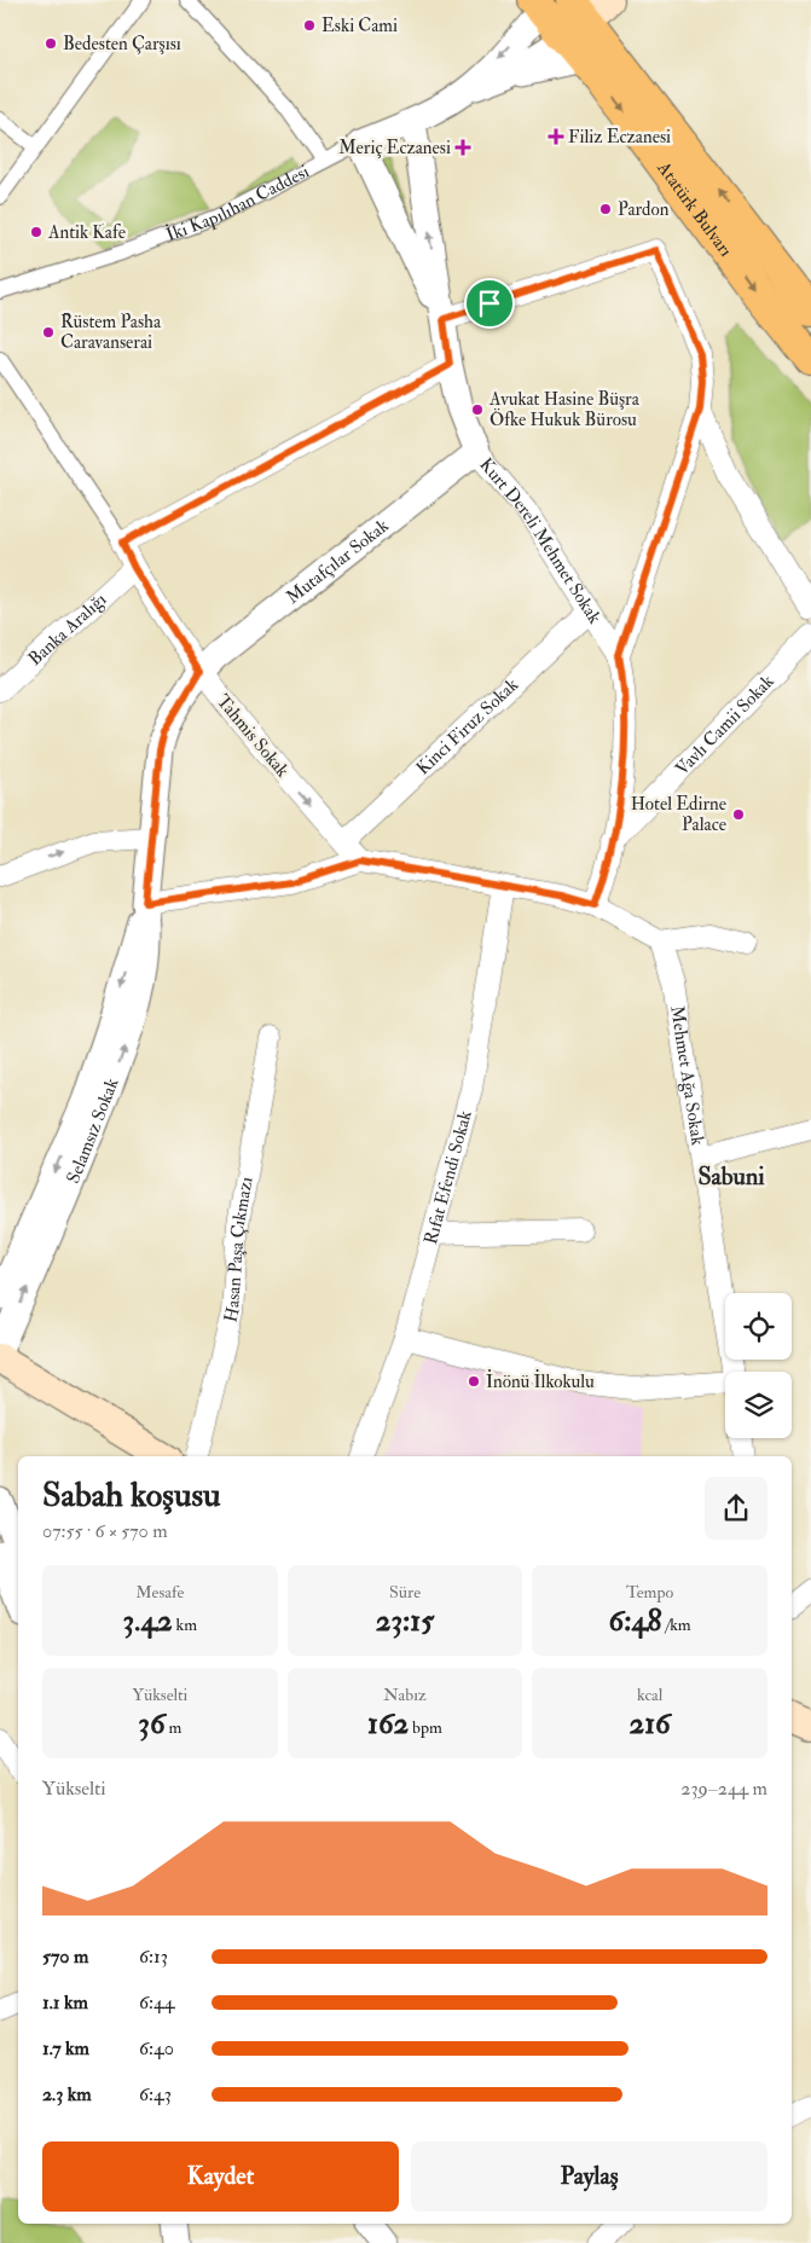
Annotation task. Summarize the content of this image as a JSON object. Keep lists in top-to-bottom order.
{
  "streets": {
    "main road": ["Atatürk Bulvarı"],
    "street": [
      "İki Kapılıhan Caddesi",
      "Kurt Dereli Mehmet Sokak",
      "Mutafçılar Sokak",
      "Banka Aralığı",
      "Kinci Firuz Sokak",
      "Vavlı Camii Sokak",
      "Tahmis Sokak",
      "Mehmet Ağa Sokak",
      "Selamsız Sokak",
      "Rıfat Efendi Sokak",
      "Hasan Paşa Çıkmazı"
    ]
  },
  "crossings": [
    ["İki Kapılıhan Caddesi", "Atatürk Bulvarı"],
    ["İki Kapılıhan Caddesi", "Kurt Dereli Mehmet Sokak"],
    ["Kurt Dereli Mehmet Sokak", "Mutafçılar Sokak"],
    ["Kurt Dereli Mehmet Sokak", "Kinci Firuz Sokak"],
    ["Mutafçılar Sokak", "Tahmis Sokak"],
    ["Mutafçılar Sokak", "Selamsız Sokak"],
    ["Banka Aralığı", "Tahmis Sokak"],
    ["Kinci Firuz Sokak", "Tahmis Sokak"],
    ["Tahmis Sokak", "Selamsız Sokak"]
  ],
  "one_way": ["Tahmis Sokak"],
  "districts": ["Sabuni"],
  "places": {
    "other": [
      "Eski Cami",
      "Bedesten Çarşısı",
      "Pardon",
      "Antik Kafe",
      "Rüstem Pasha Caravanserai",
      "Avukat Hasine Büşra Öfke Hukuk Bürosu",
      "Hotel Edirne Palace",
      "İnönü İlkokulu"
    ],
    "health": ["Filiz Eczanesi", "Meriç Eczanesi"]
  },
  "page": {
    "heading": ["Sabah koşusu", "07:55 · 6 × 570 m"],
    "stats": [
      ["Mesafe", "3.42 km"],
      ["Süre", "23:15"],
      ["Tempo", "6:48 /km"],
      ["Yükselti", "36 m"],
      ["Nabız", "162 bpm"],
      ["kcal", "216"]
    ],
    "chart": ["Yükselti", "239–244 m"],
    "list": [
      {
        "name": "570 m",
        "note": "6:13"
      },
      {
        "name": "1.1 km",
        "note": "6:44"
      },
      {
        "name": "1.7 km",
        "note": "6:40"
      },
      {
        "name": "2.3 km",
        "note": "6:43"
      }
    ],
    "buttons": ["Kaydet", "Paylaş"]
  }
}
